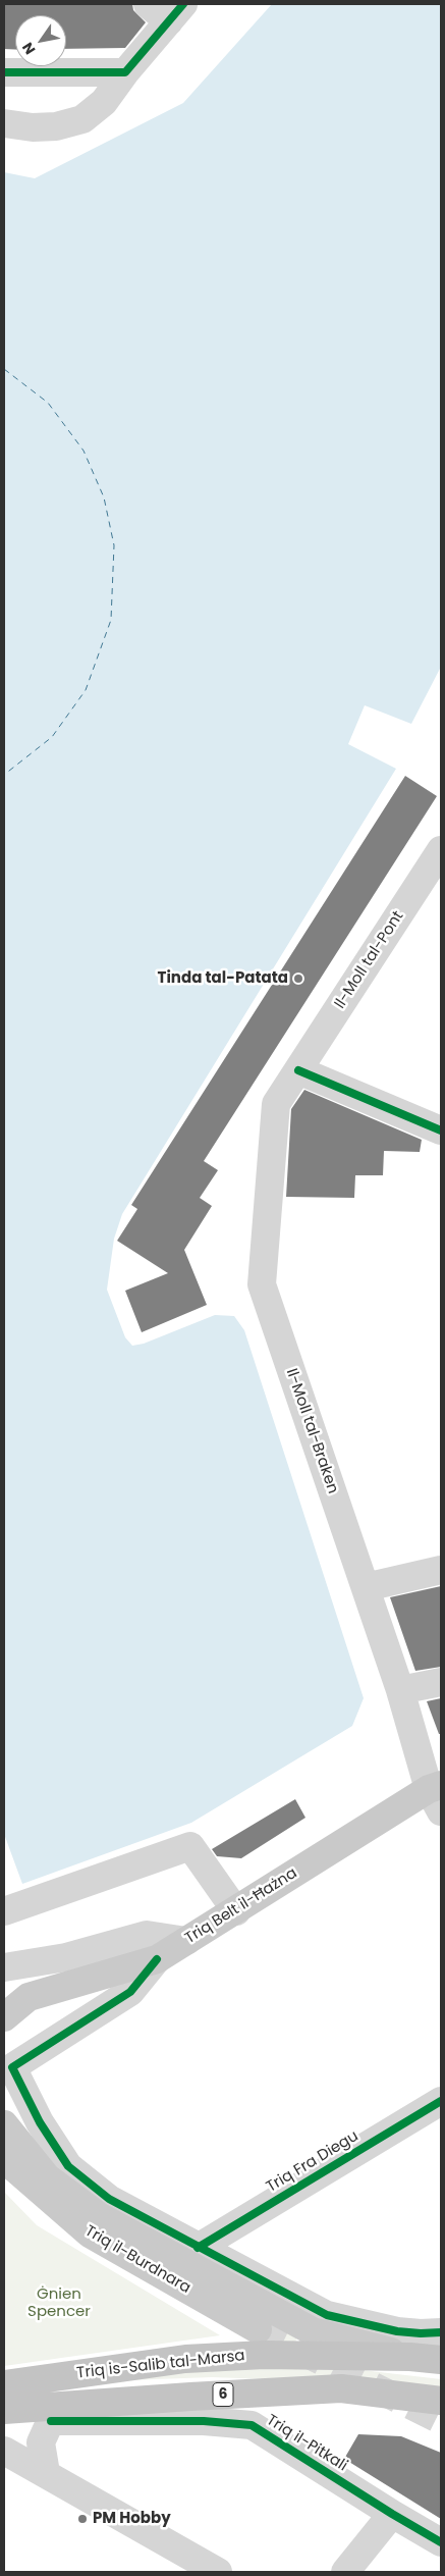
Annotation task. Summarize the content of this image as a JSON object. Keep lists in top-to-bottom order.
{
  "streets": {
    "highway": ["Triq is-Salib tal-Marsa", "6"],
    "main road": ["Triq Belt il-Ħażna", "Triq il-Burdnara"],
    "street": [
      "Il-Moll tal-Pont",
      "Il-Moll tal-Braken",
      "Triq Fra Diegu",
      "Triq il-Pitkali"
    ]
  },
  "crossings": [
    ["Il-Moll tal-Pont", "Il-Moll tal-Braken"],
    ["Il-Moll tal-Braken", "Triq Belt il-Ħażna"],
    ["Triq is-Salib tal-Marsa", "Triq il-Pitkali"]
  ],
  "parks": ["Ġnien Spencer"],
  "places": ["Tinda tal-Patata", "PM Hobby"],
  "north": "bottom left"
}
